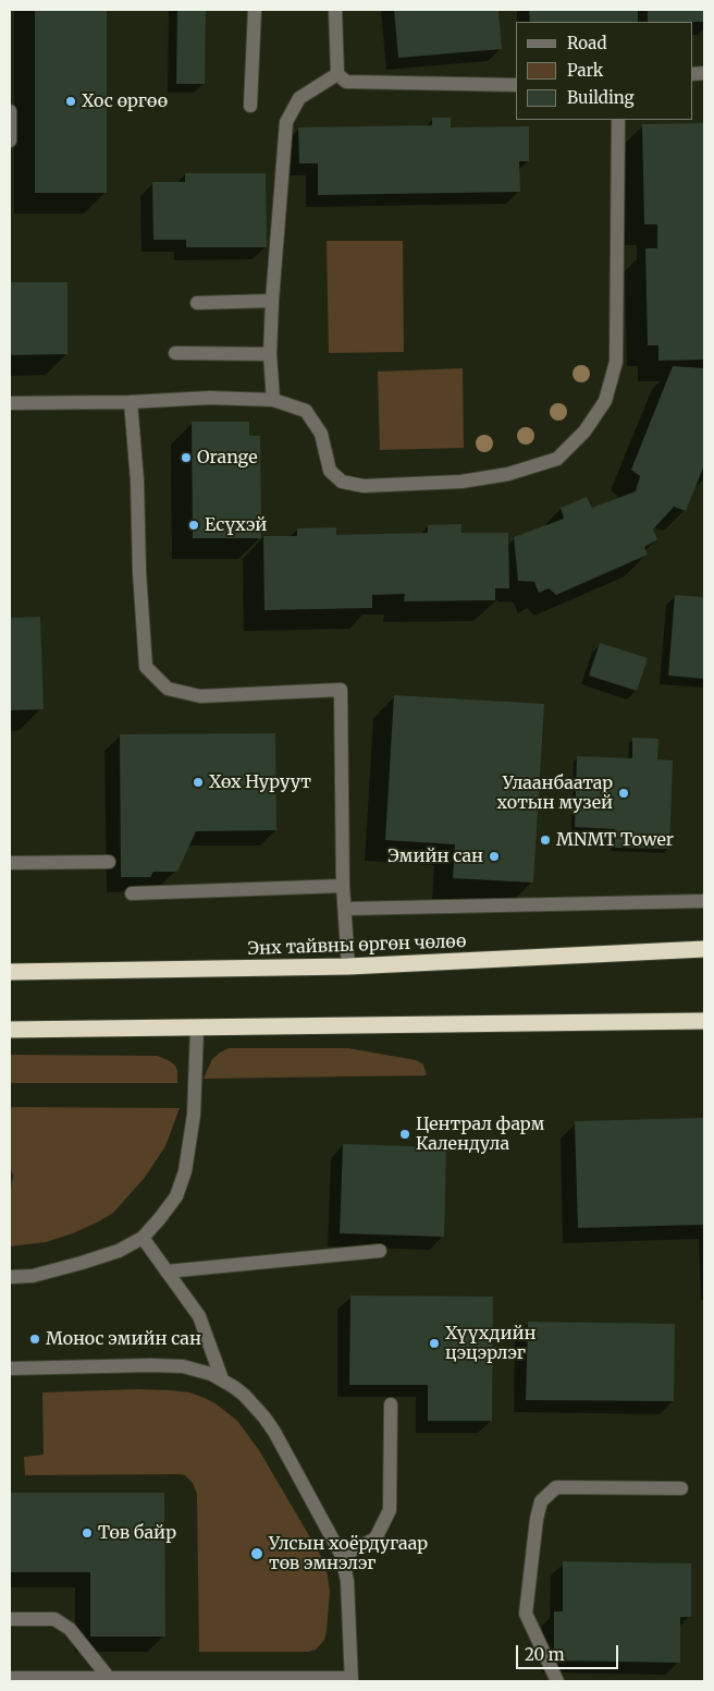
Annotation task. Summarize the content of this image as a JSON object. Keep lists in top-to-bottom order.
{
  "streets": {
    "highway": ["Энх тайвны өргөн чөлөө"]
  },
  "places": [
    "Хос өргөө",
    "Orange",
    "Есүхэй",
    "Хөх Нуруут",
    "Улаанбаатар хотын музей",
    "MNMT Tower",
    "Эмийн сан",
    "Централ фарм Календула",
    "Монос эмийн сан",
    "Хүүхдийн цэцэрлэг",
    "Төв байр",
    "Улсын хоёрдугаар төв эмнэлэг"
  ],
  "legend": ["Road", "Park", "Building"],
  "scale_bar": "20 m"
}
